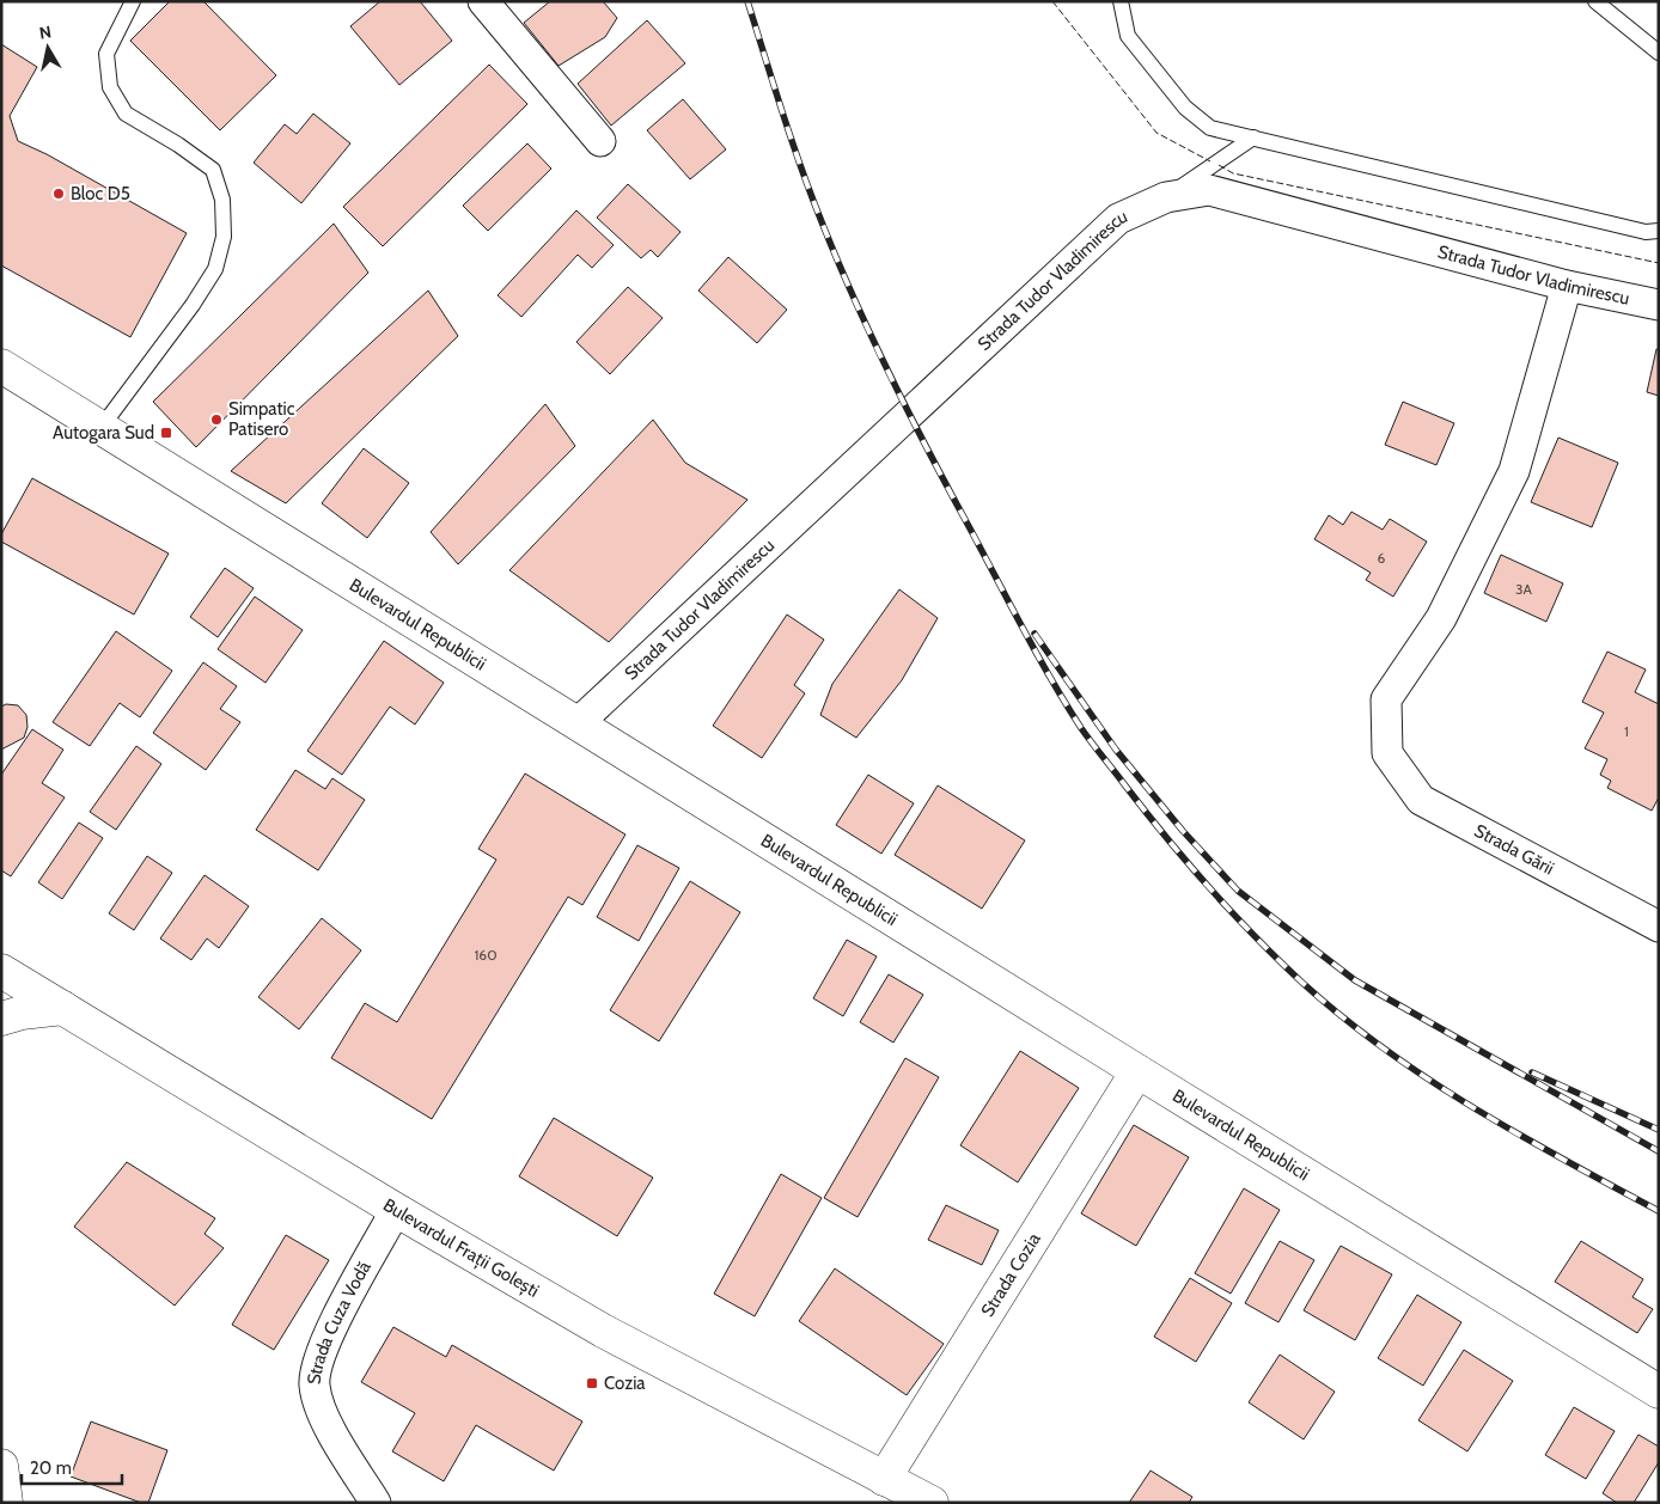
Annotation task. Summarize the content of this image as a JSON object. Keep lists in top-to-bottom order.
{
  "streets": {
    "main road": ["Bulevardul Republicii", "Bulevardul Frații Golești", "Strada Cozia"],
    "street": ["Strada Tudor Vladimirescu", "Strada Gării", "Strada Cuza Vodă"]
  },
  "crossings": [
    ["Strada Tudor Vladimirescu", "Bulevardul Republicii"],
    ["Strada Tudor Vladimirescu", "Strada Gării"],
    ["Bulevardul Republicii", "Strada Cozia"],
    ["Bulevardul Frații Golești", "Strada Cozia"],
    ["Bulevardul Frații Golești", "Strada Cuza Vodă"]
  ],
  "places": {
    "other": ["Bloc D5", "Simpatic Patisero"],
    "transit": ["Autogara Sud", "Cozia"]
  },
  "house_numbers": [
    "6",
    "3A",
    "1",
    "160"
  ],
  "scale_bar": "20 m",
  "north": "top"
}
